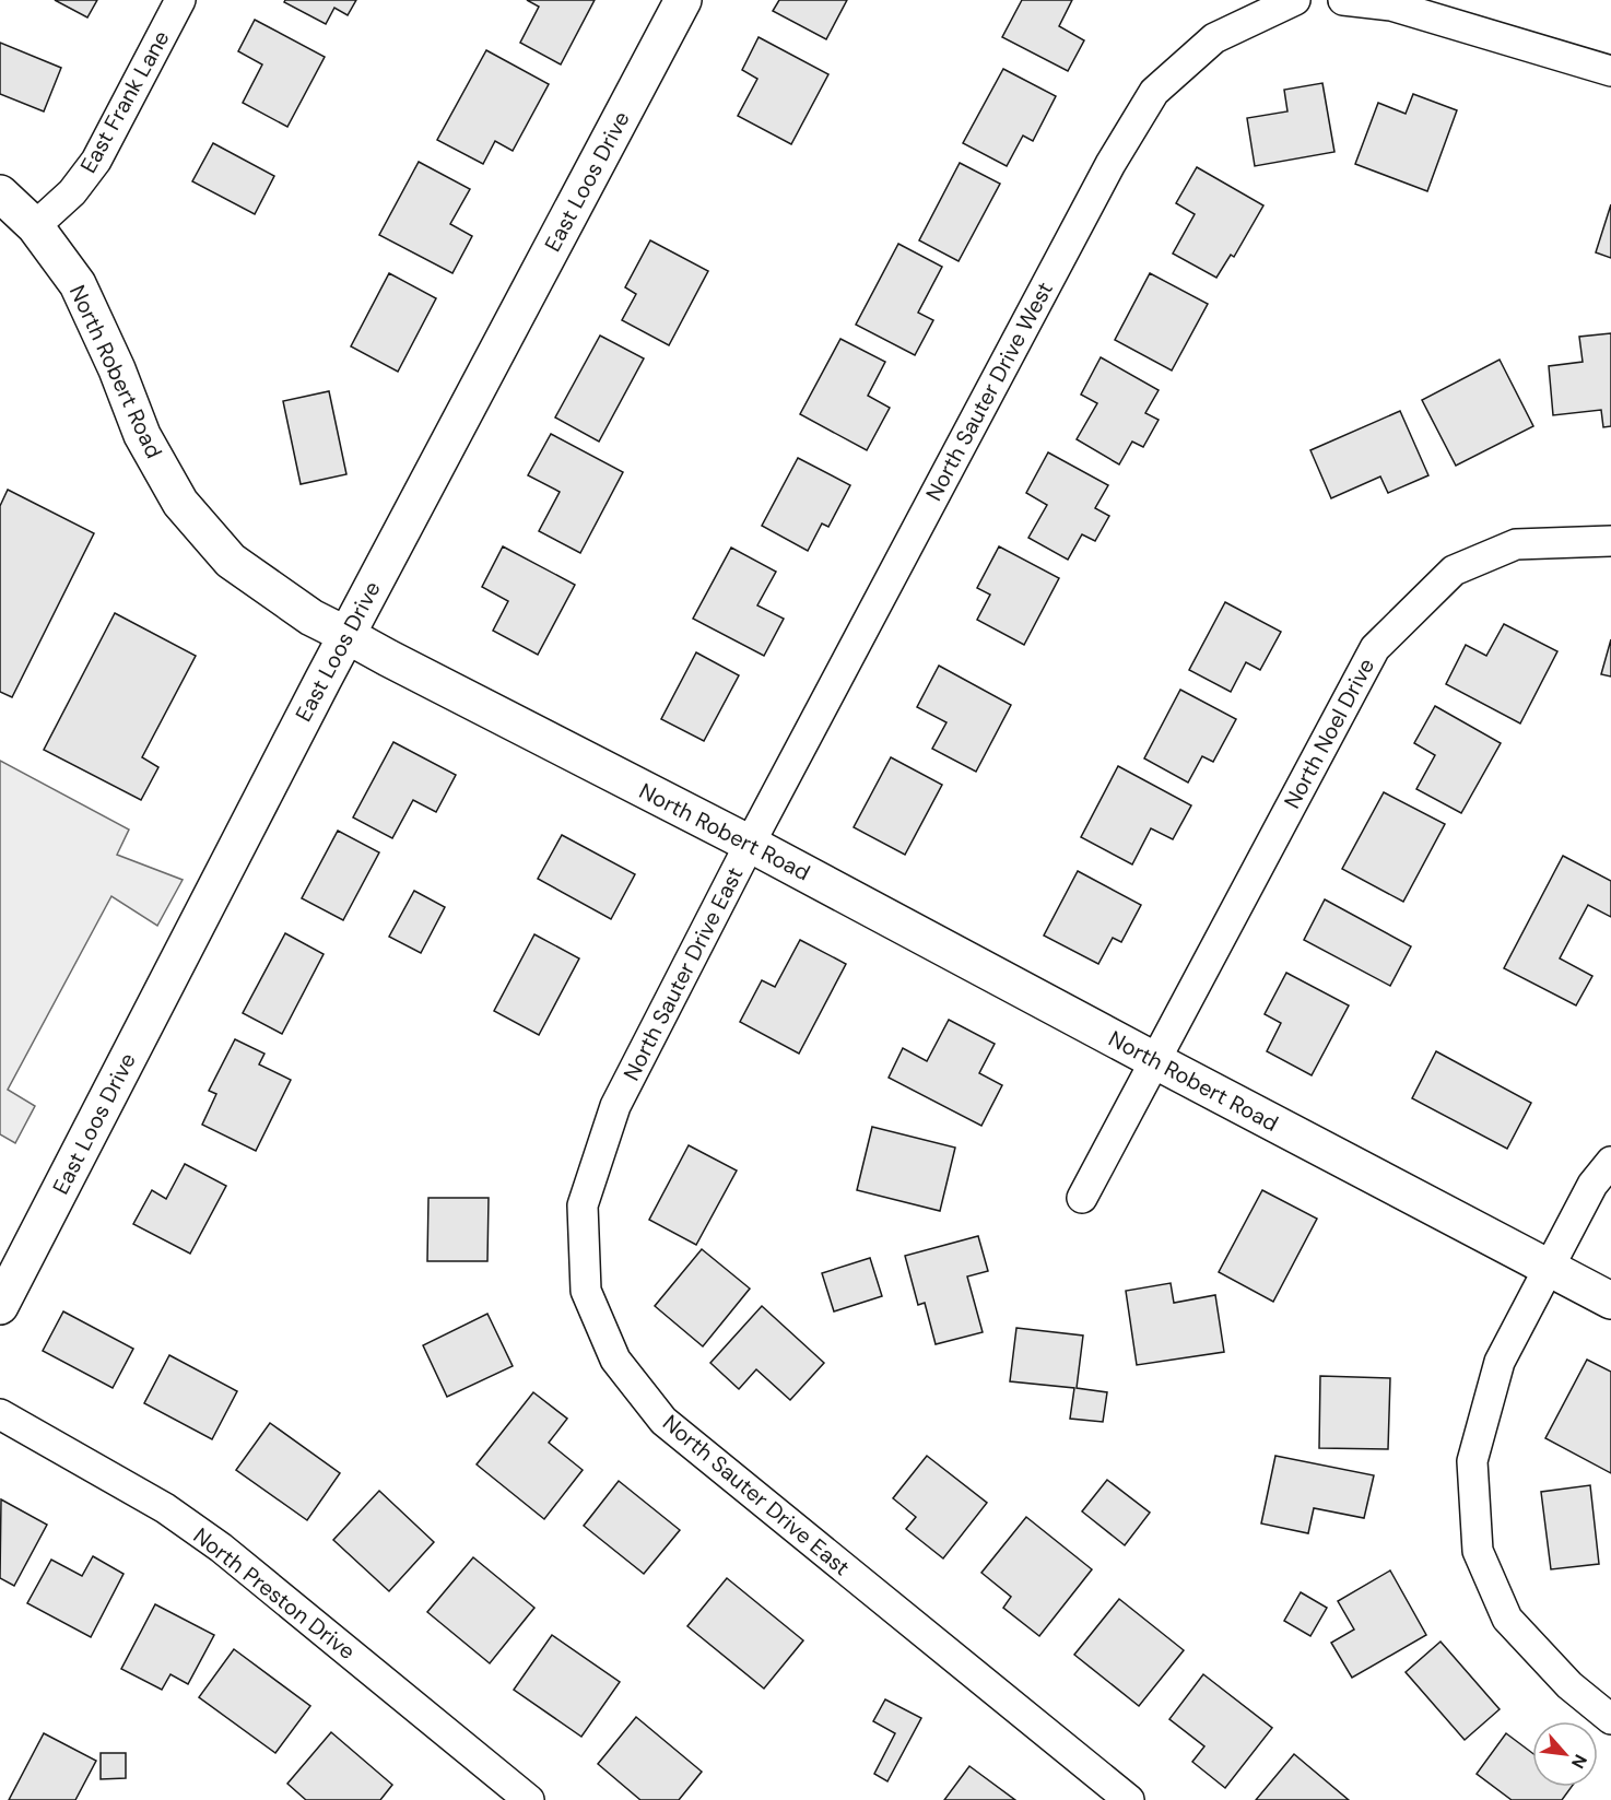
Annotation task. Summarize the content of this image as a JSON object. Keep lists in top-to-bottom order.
{
  "streets": {
    "main road": ["East Loos Drive", "North Robert Road"],
    "street": [
      "East Frank Lane",
      "North Sauter Drive West",
      "North Noel Drive",
      "North Sauter Drive East",
      "North Preston Drive"
    ]
  },
  "crossings": [
    ["East Frank Lane", "North Robert Road"],
    ["East Loos Drive", "North Robert Road"],
    ["North Robert Road", "North Sauter Drive West"],
    ["North Robert Road", "North Noel Drive"],
    ["North Robert Road", "North Sauter Drive East"],
    ["North Sauter Drive West", "North Sauter Drive East"]
  ],
  "north": "bottom right"
}
